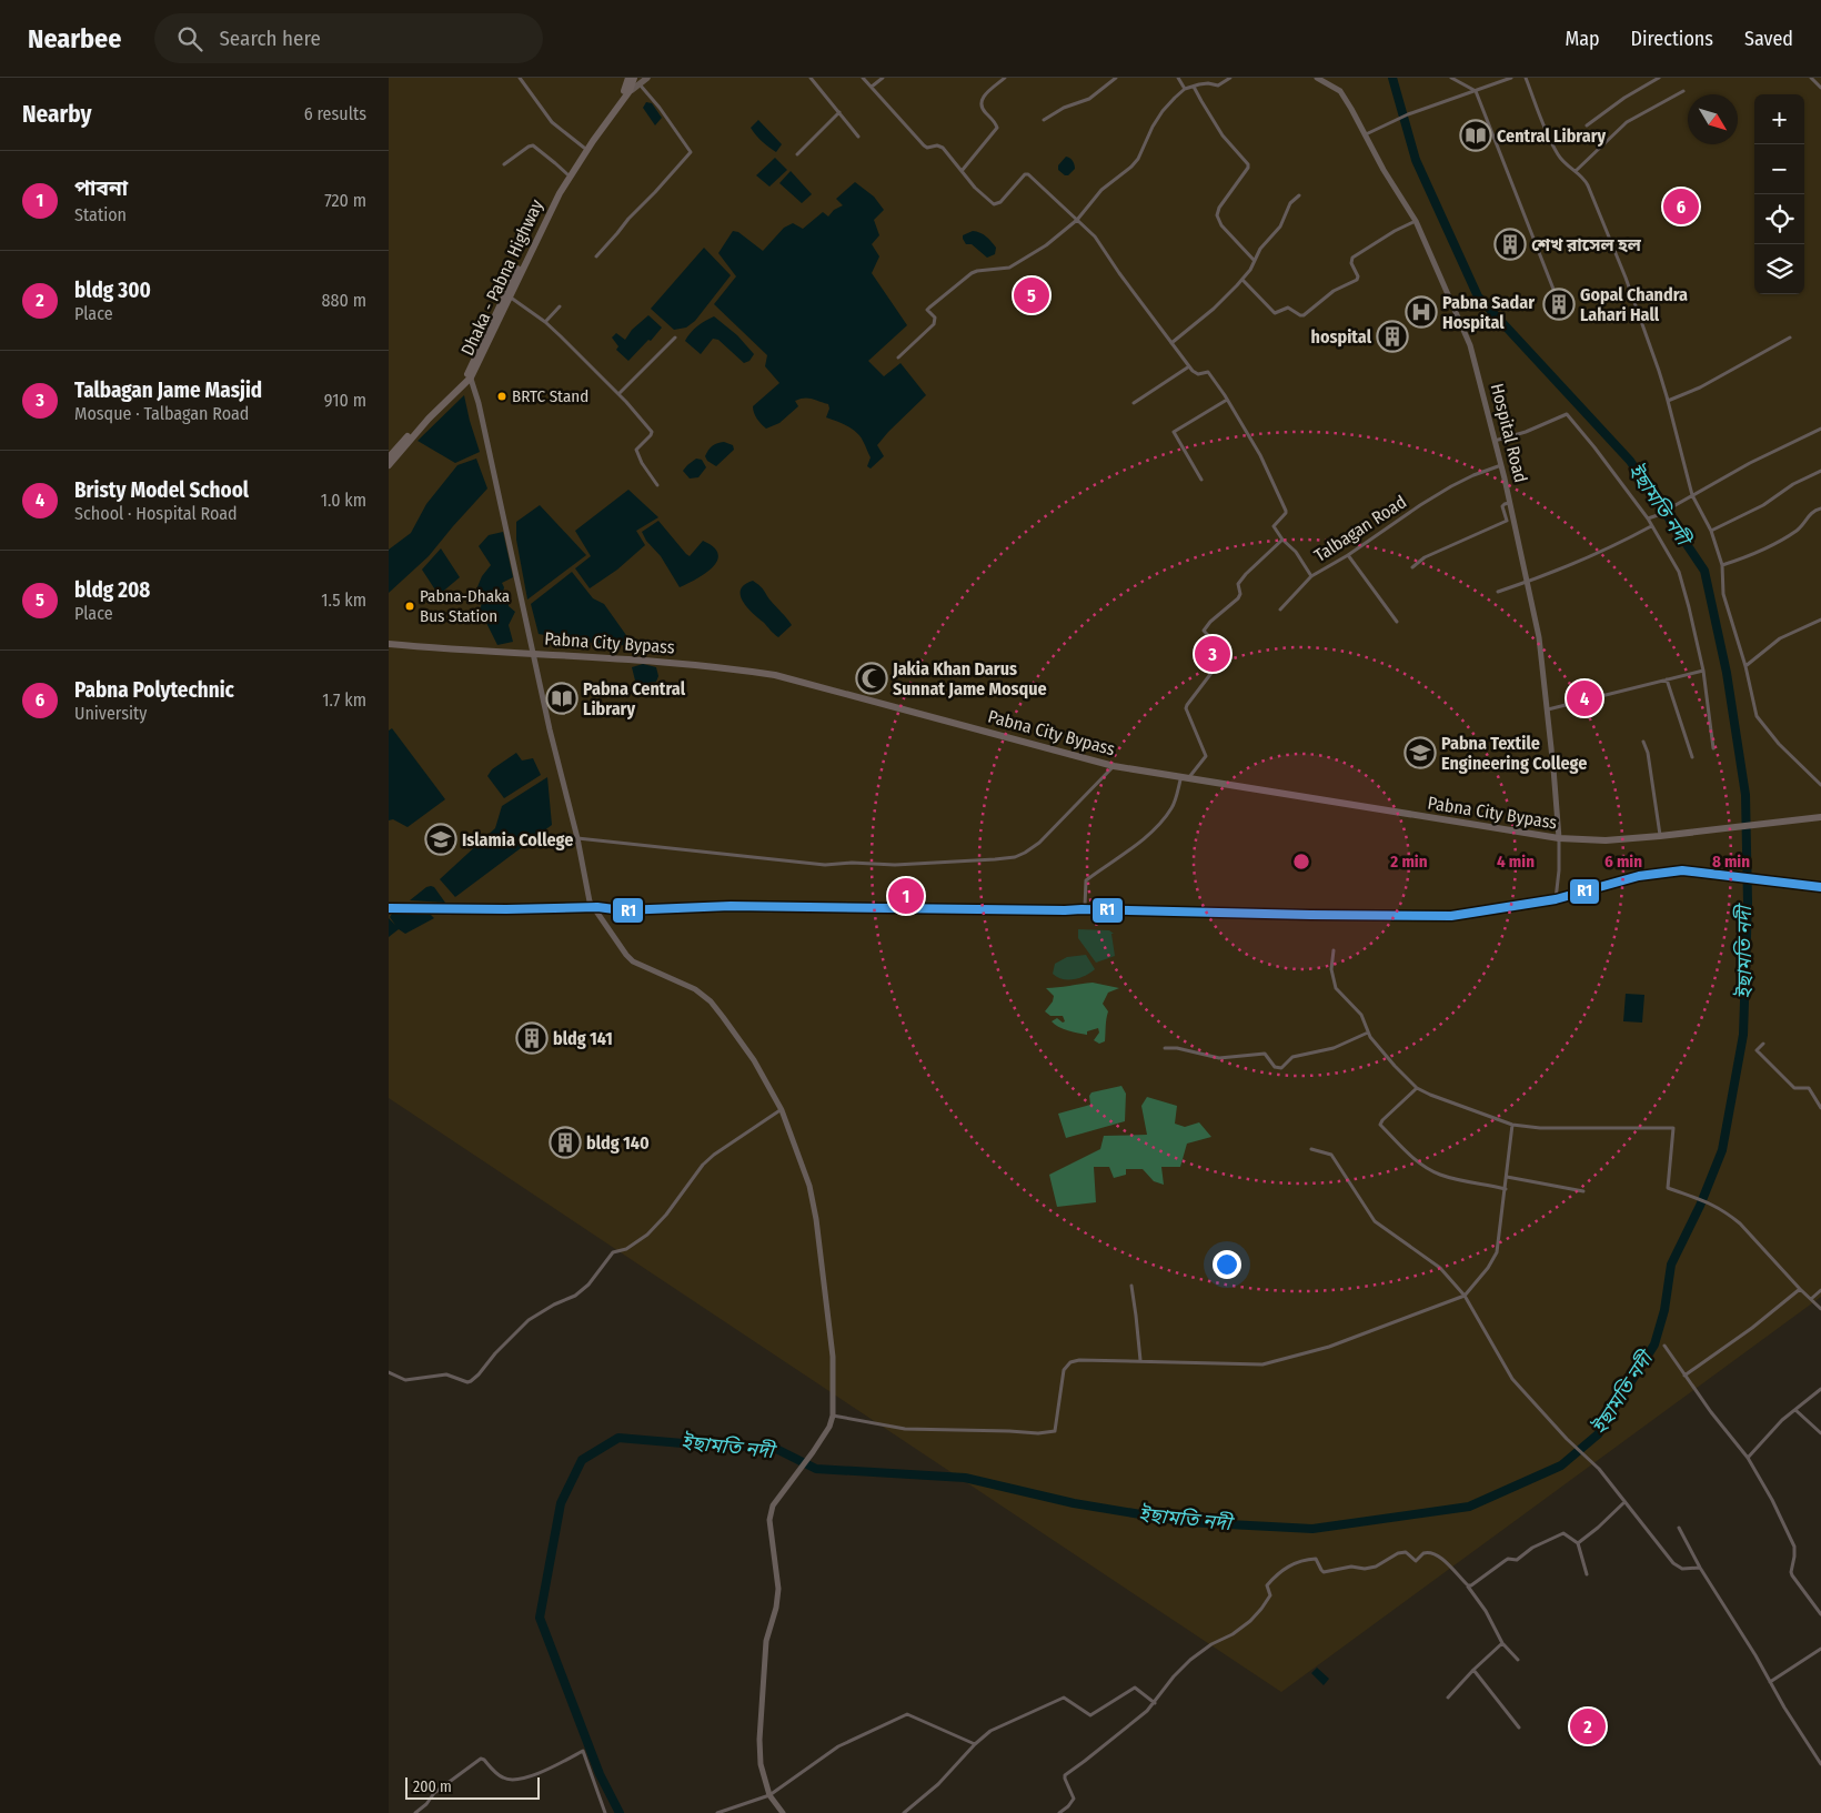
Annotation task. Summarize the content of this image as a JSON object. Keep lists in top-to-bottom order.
{
  "streets": {
    "highway": ["Dhaka - Pabna Highway", "Pabna City Bypass"],
    "main road": ["Hospital Road"],
    "street": ["Talbagan Road"]
  },
  "crossings": [
    ["Hospital Road", "Talbagan Road"],
    ["Hospital Road", "Pabna City Bypass"]
  ],
  "water": ["ইছামতি নদী"],
  "places": {
    "library": ["Central Library", "Pabna Central Library"],
    "building": [
      "শেখ রাসেল হল",
      "Gopal Chandra Lahari Hall",
      "hospital",
      "bldg 141",
      "bldg 140"
    ],
    "hospital": ["Pabna Sadar Hospital"],
    "other": ["BRTC Stand", "Pabna-Dhaka Bus Station"],
    "mosque": ["Jakia Khan Darus Sunnat Jame Mosque"],
    "school or university": ["Pabna Textile Engineering College", "Islamia College"]
  },
  "lines": ["transit line R1"],
  "scale_bar": "200 m",
  "north": "bottom right",
  "page": {
    "header": "Nearbee",
    "search": "Search here",
    "nav": ["Map", "Directions", "Saved"],
    "heading": ["Nearby", "6 results"],
    "map_buttons": ["+", "−"],
    "list": [
      {
        "mark": "1",
        "name": "পাবনা",
        "note": "Station",
        "value": "720 m"
      },
      {
        "mark": "2",
        "name": "bldg 300",
        "note": "Place",
        "value": "880 m"
      },
      {
        "mark": "3",
        "name": "Talbagan Jame Masjid",
        "note": "Mosque · Talbagan Road",
        "value": "910 m"
      },
      {
        "mark": "4",
        "name": "Bristy Model School",
        "note": "School · Hospital Road",
        "value": "1.0 km"
      },
      {
        "mark": "5",
        "name": "bldg 208",
        "note": "Place",
        "value": "1.5 km"
      },
      {
        "mark": "6",
        "name": "Pabna Polytechnic",
        "note": "University",
        "value": "1.7 km"
      }
    ],
    "pins": [
      "6",
      "5",
      "3",
      "4",
      "1",
      "2"
    ],
    "scale": "200 m"
  },
  "rings": [
    "2 min",
    "4 min",
    "6 min",
    "8 min"
  ]
}
